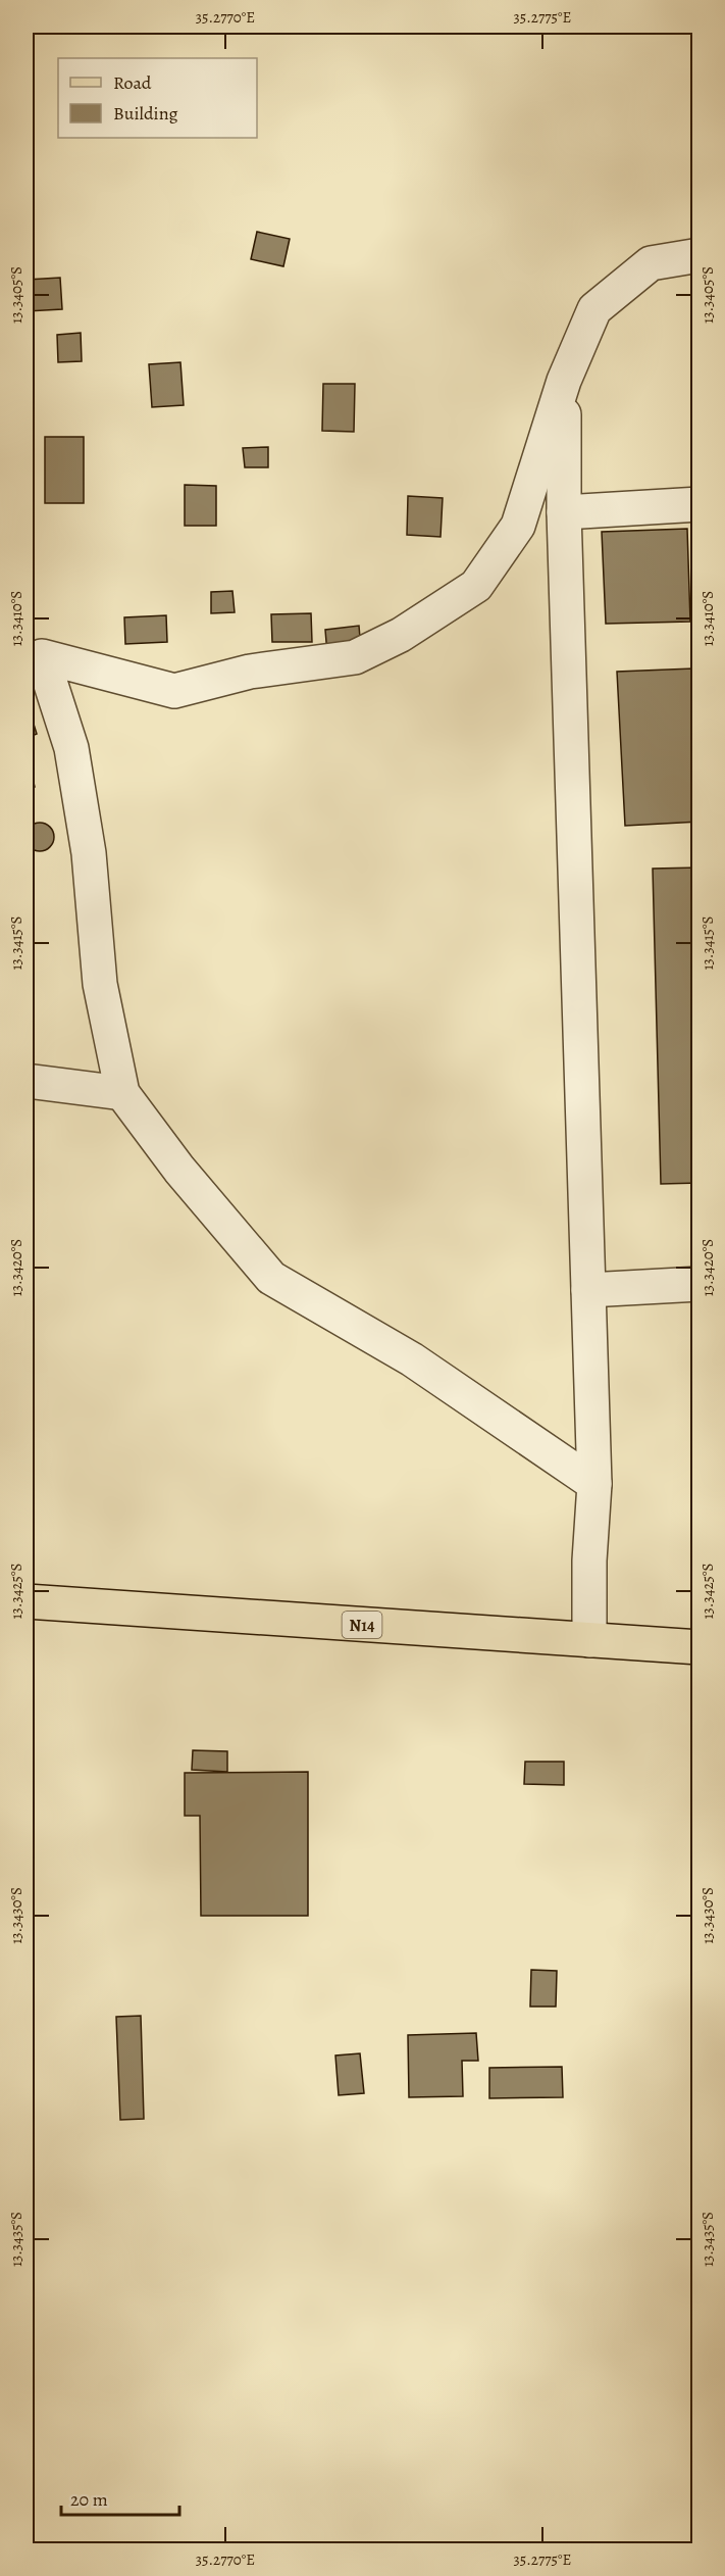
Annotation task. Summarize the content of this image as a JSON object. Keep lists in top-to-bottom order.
{
  "streets": {
    "main road": ["N14"]
  },
  "legend": ["Road", "Building"],
  "scale_bar": "20 m",
  "coordinates": [
    "35.2770°E",
    "35.2775°E",
    "13.3405°S",
    "13.3410°S",
    "13.3415°S",
    "13.3420°S",
    "13.3425°S",
    "13.3430°S",
    "13.3435°S"
  ]
}
